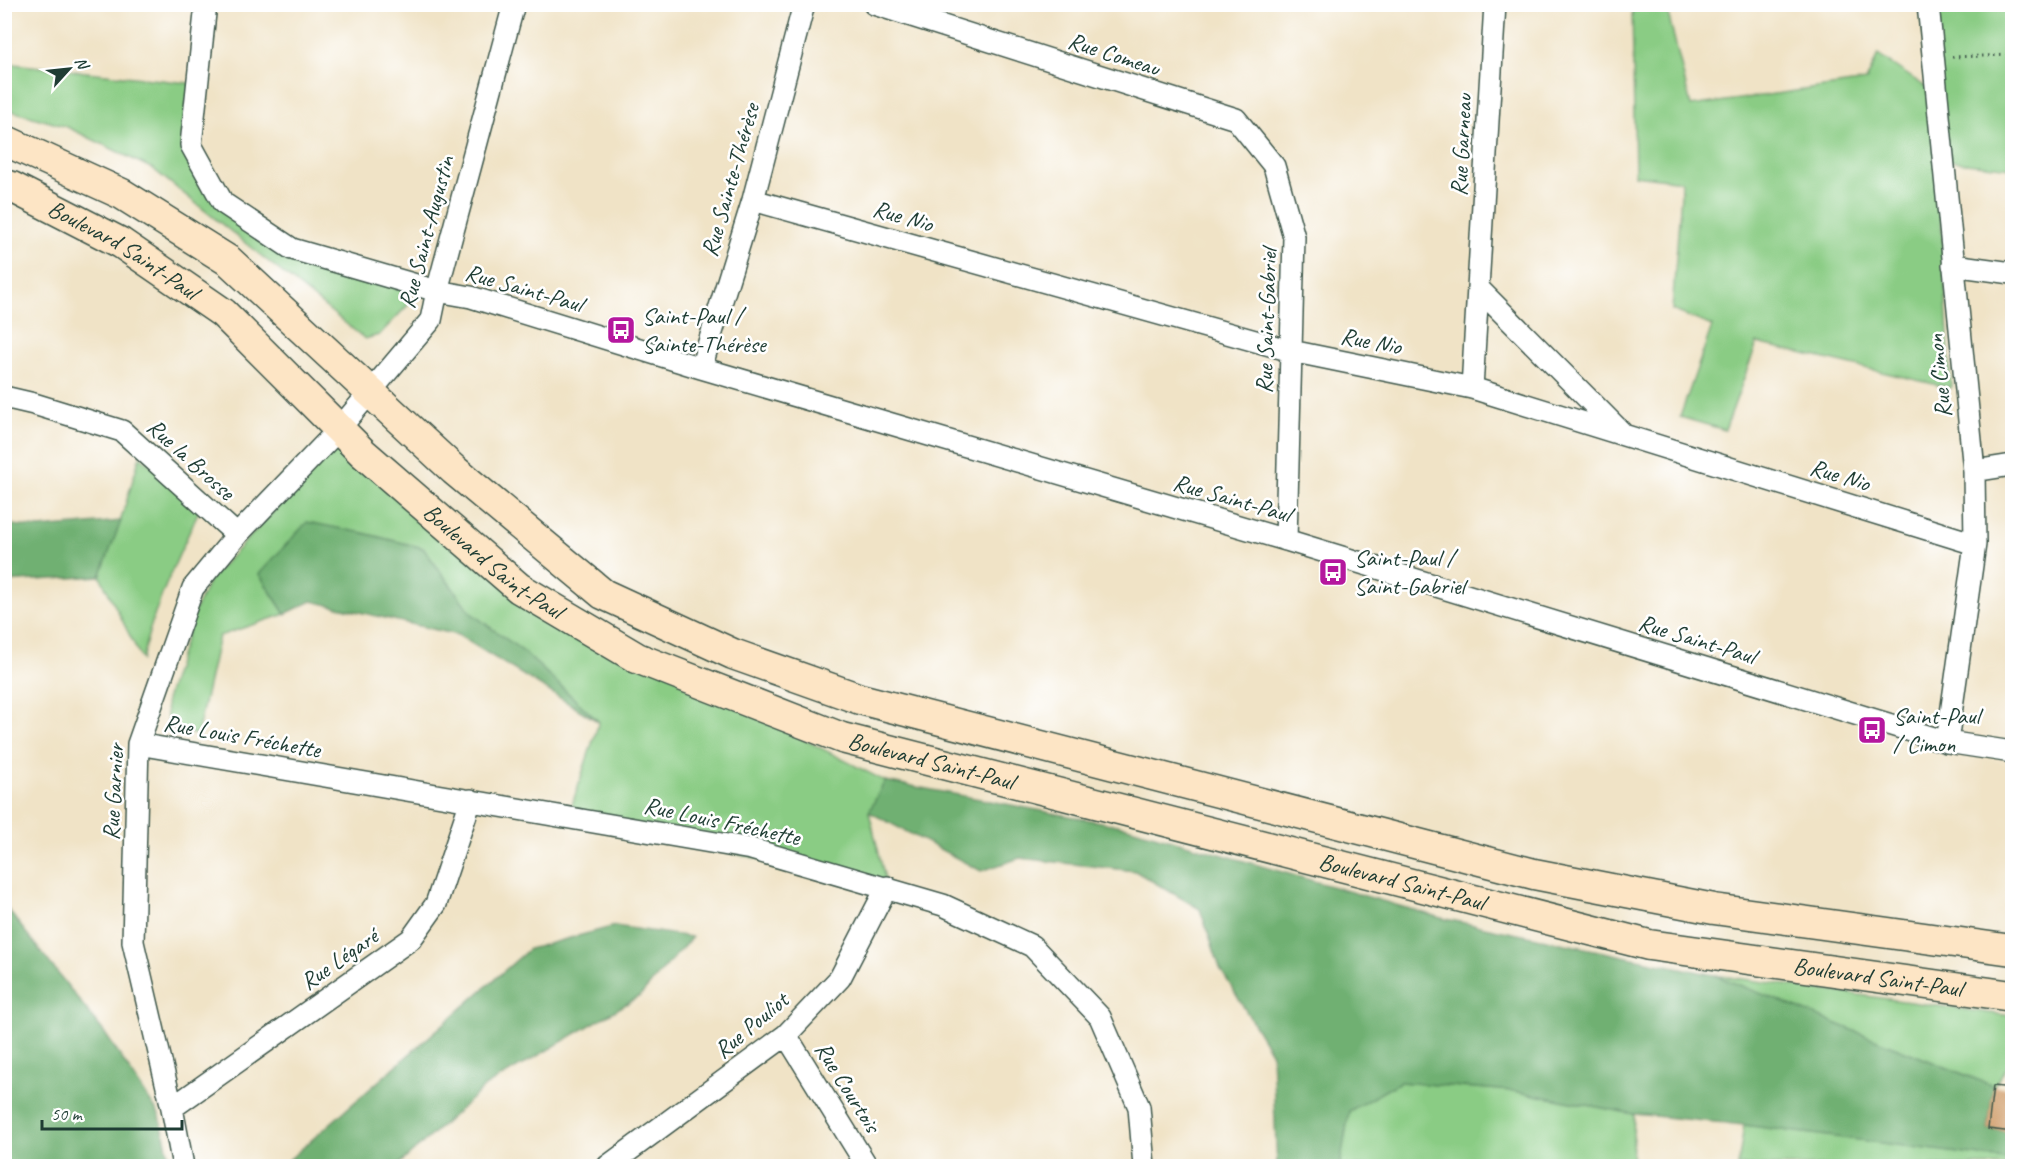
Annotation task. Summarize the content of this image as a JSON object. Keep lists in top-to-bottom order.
{
  "streets": {
    "main road": ["Boulevard Saint-Paul"],
    "street": [
      "Rue Comeau",
      "Rue Garneau",
      "Rue Sainte-Thérèse",
      "Rue Nio",
      "Rue Saint-Augustin",
      "Rue Saint-Paul",
      "Rue Saint-Gabriel",
      "Rue Cimon",
      "Rue la Brosse",
      "Rue Louis Fréchette",
      "Rue Garnier",
      "Rue Légaré",
      "Rue Pouliot",
      "Rue Courtois"
    ]
  },
  "crossings": [
    ["Rue Comeau", "Rue Saint-Gabriel"],
    ["Rue Garneau", "Rue Nio"],
    ["Rue Sainte-Thérèse", "Rue Nio"],
    ["Rue Sainte-Thérèse", "Rue Saint-Paul"],
    ["Rue Nio", "Rue Saint-Gabriel"],
    ["Rue Nio", "Rue Cimon"],
    ["Rue Saint-Augustin", "Boulevard Saint-Paul"],
    ["Rue Saint-Augustin", "Rue Saint-Paul"],
    ["Rue Saint-Augustin", "Rue Garnier"],
    ["Boulevard Saint-Paul", "Rue Garnier"],
    ["Rue Saint-Paul", "Rue Saint-Gabriel"],
    ["Rue Saint-Paul", "Rue Cimon"],
    ["Rue la Brosse", "Rue Garnier"],
    ["Rue Louis Fréchette", "Rue Garnier"],
    ["Rue Louis Fréchette", "Rue Légaré"],
    ["Rue Louis Fréchette", "Rue Pouliot"],
    ["Rue Garnier", "Rue Légaré"],
    ["Rue Pouliot", "Rue Courtois"]
  ],
  "places": {
    "bus stop": ["Saint-Paul / Sainte-Thérèse", "Saint-Paul / Saint-Gabriel", "Saint-Paul / Cimon"]
  },
  "scale_bar": "50 m",
  "north": "top right"
}
